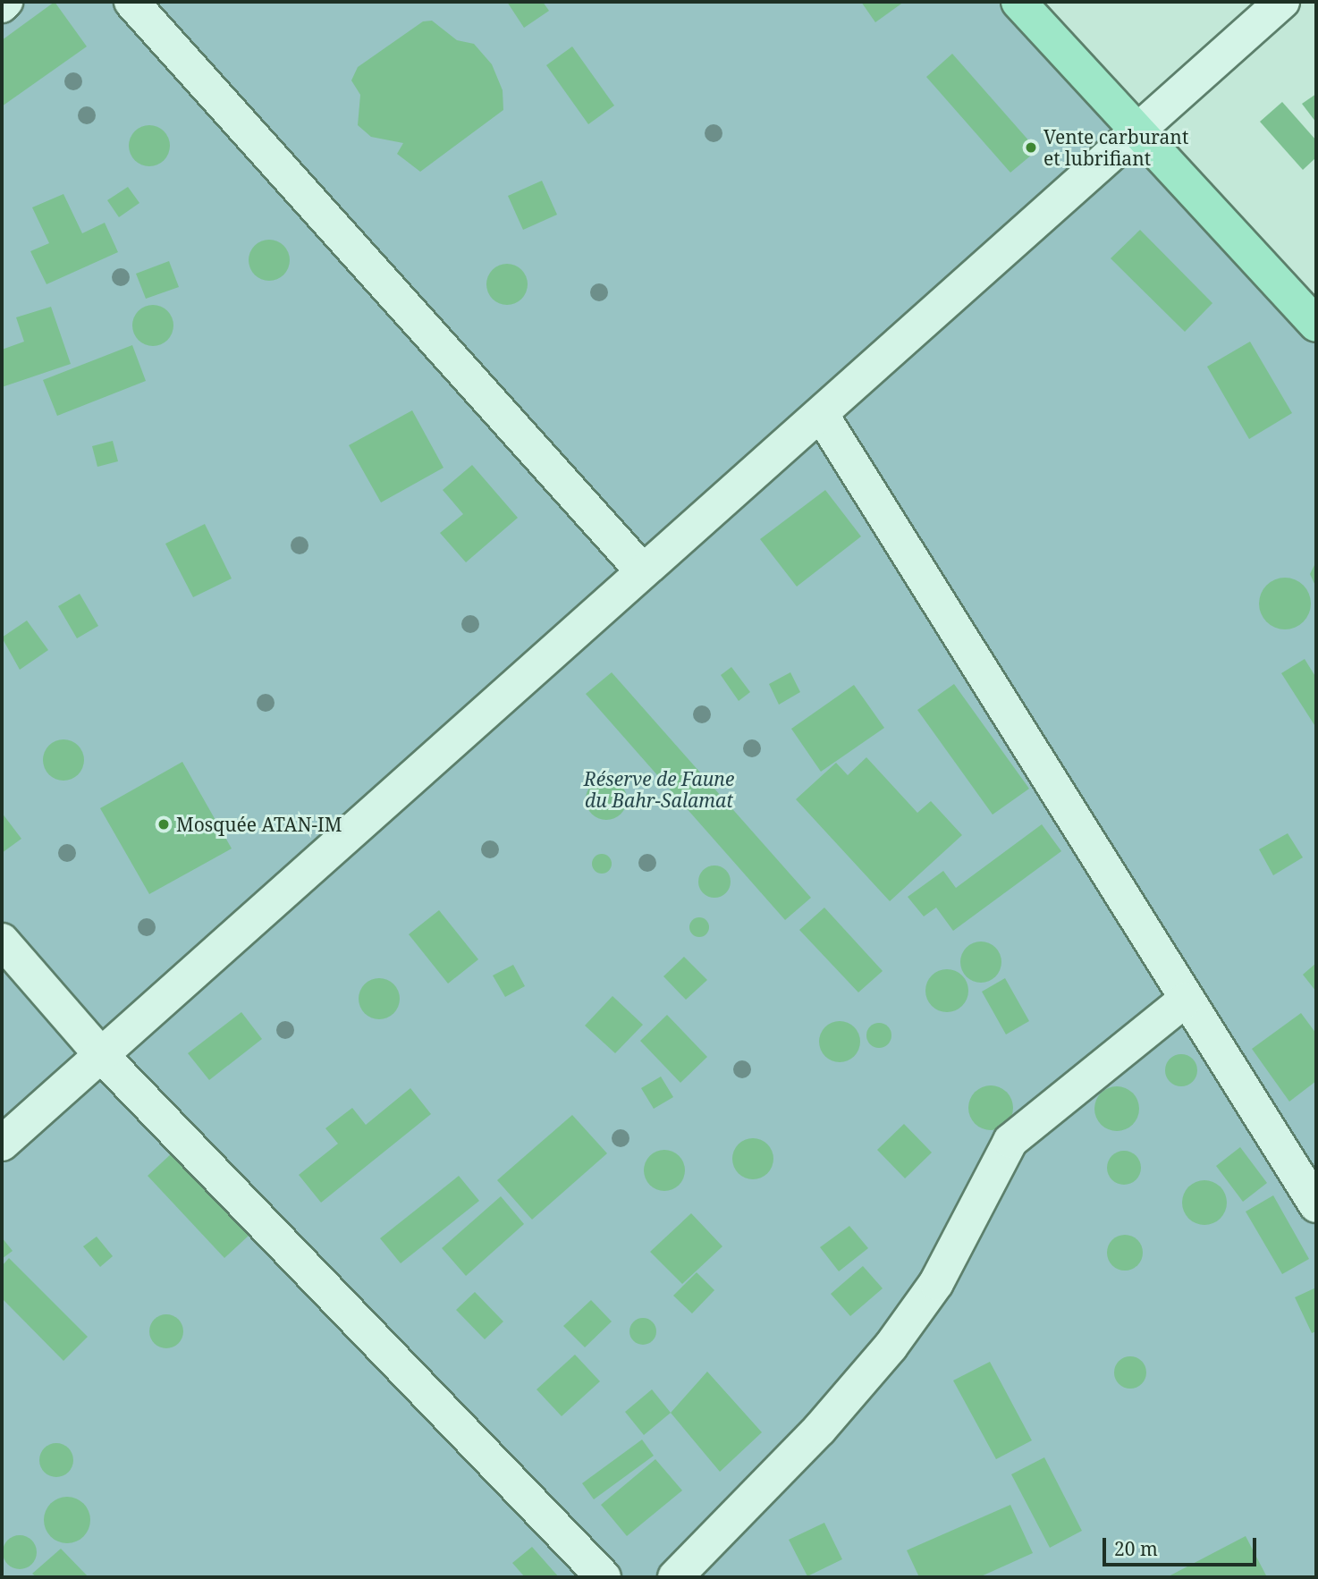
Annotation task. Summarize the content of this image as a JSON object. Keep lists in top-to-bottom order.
{
  "parks": ["Réserve de Faune du Bahr-Salamat"],
  "places": ["Vente carburant et lubrifiant", "Mosquée ATAN-IM"],
  "scale_bar": "20 m"
}
